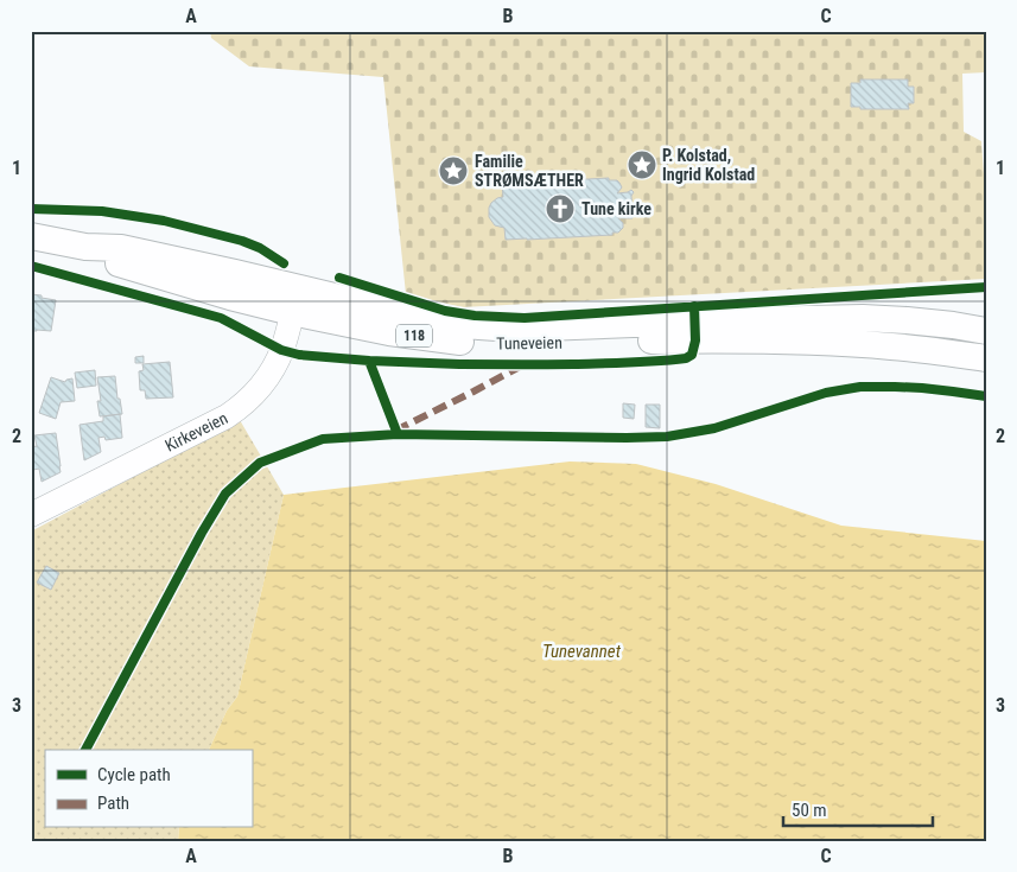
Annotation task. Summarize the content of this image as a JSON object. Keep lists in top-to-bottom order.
{
  "streets": {
    "main road": ["118", "Tuneveien"],
    "street": ["Kirkeveien"]
  },
  "crossings": [
    ["Tuneveien", "Kirkeveien"]
  ],
  "water": ["Tunevannet"],
  "places": {
    "place": ["P. Kolstad, Ingrid Kolstad", "Familie STRØMSÆTHER"],
    "church": ["Tune kirke"]
  },
  "legend": ["Cycle path", "Path"],
  "scale_bar": "50 m",
  "grid": {
    "columns": ["A", "B", "C"],
    "rows": ["1", "2", "3"]
  }
}
